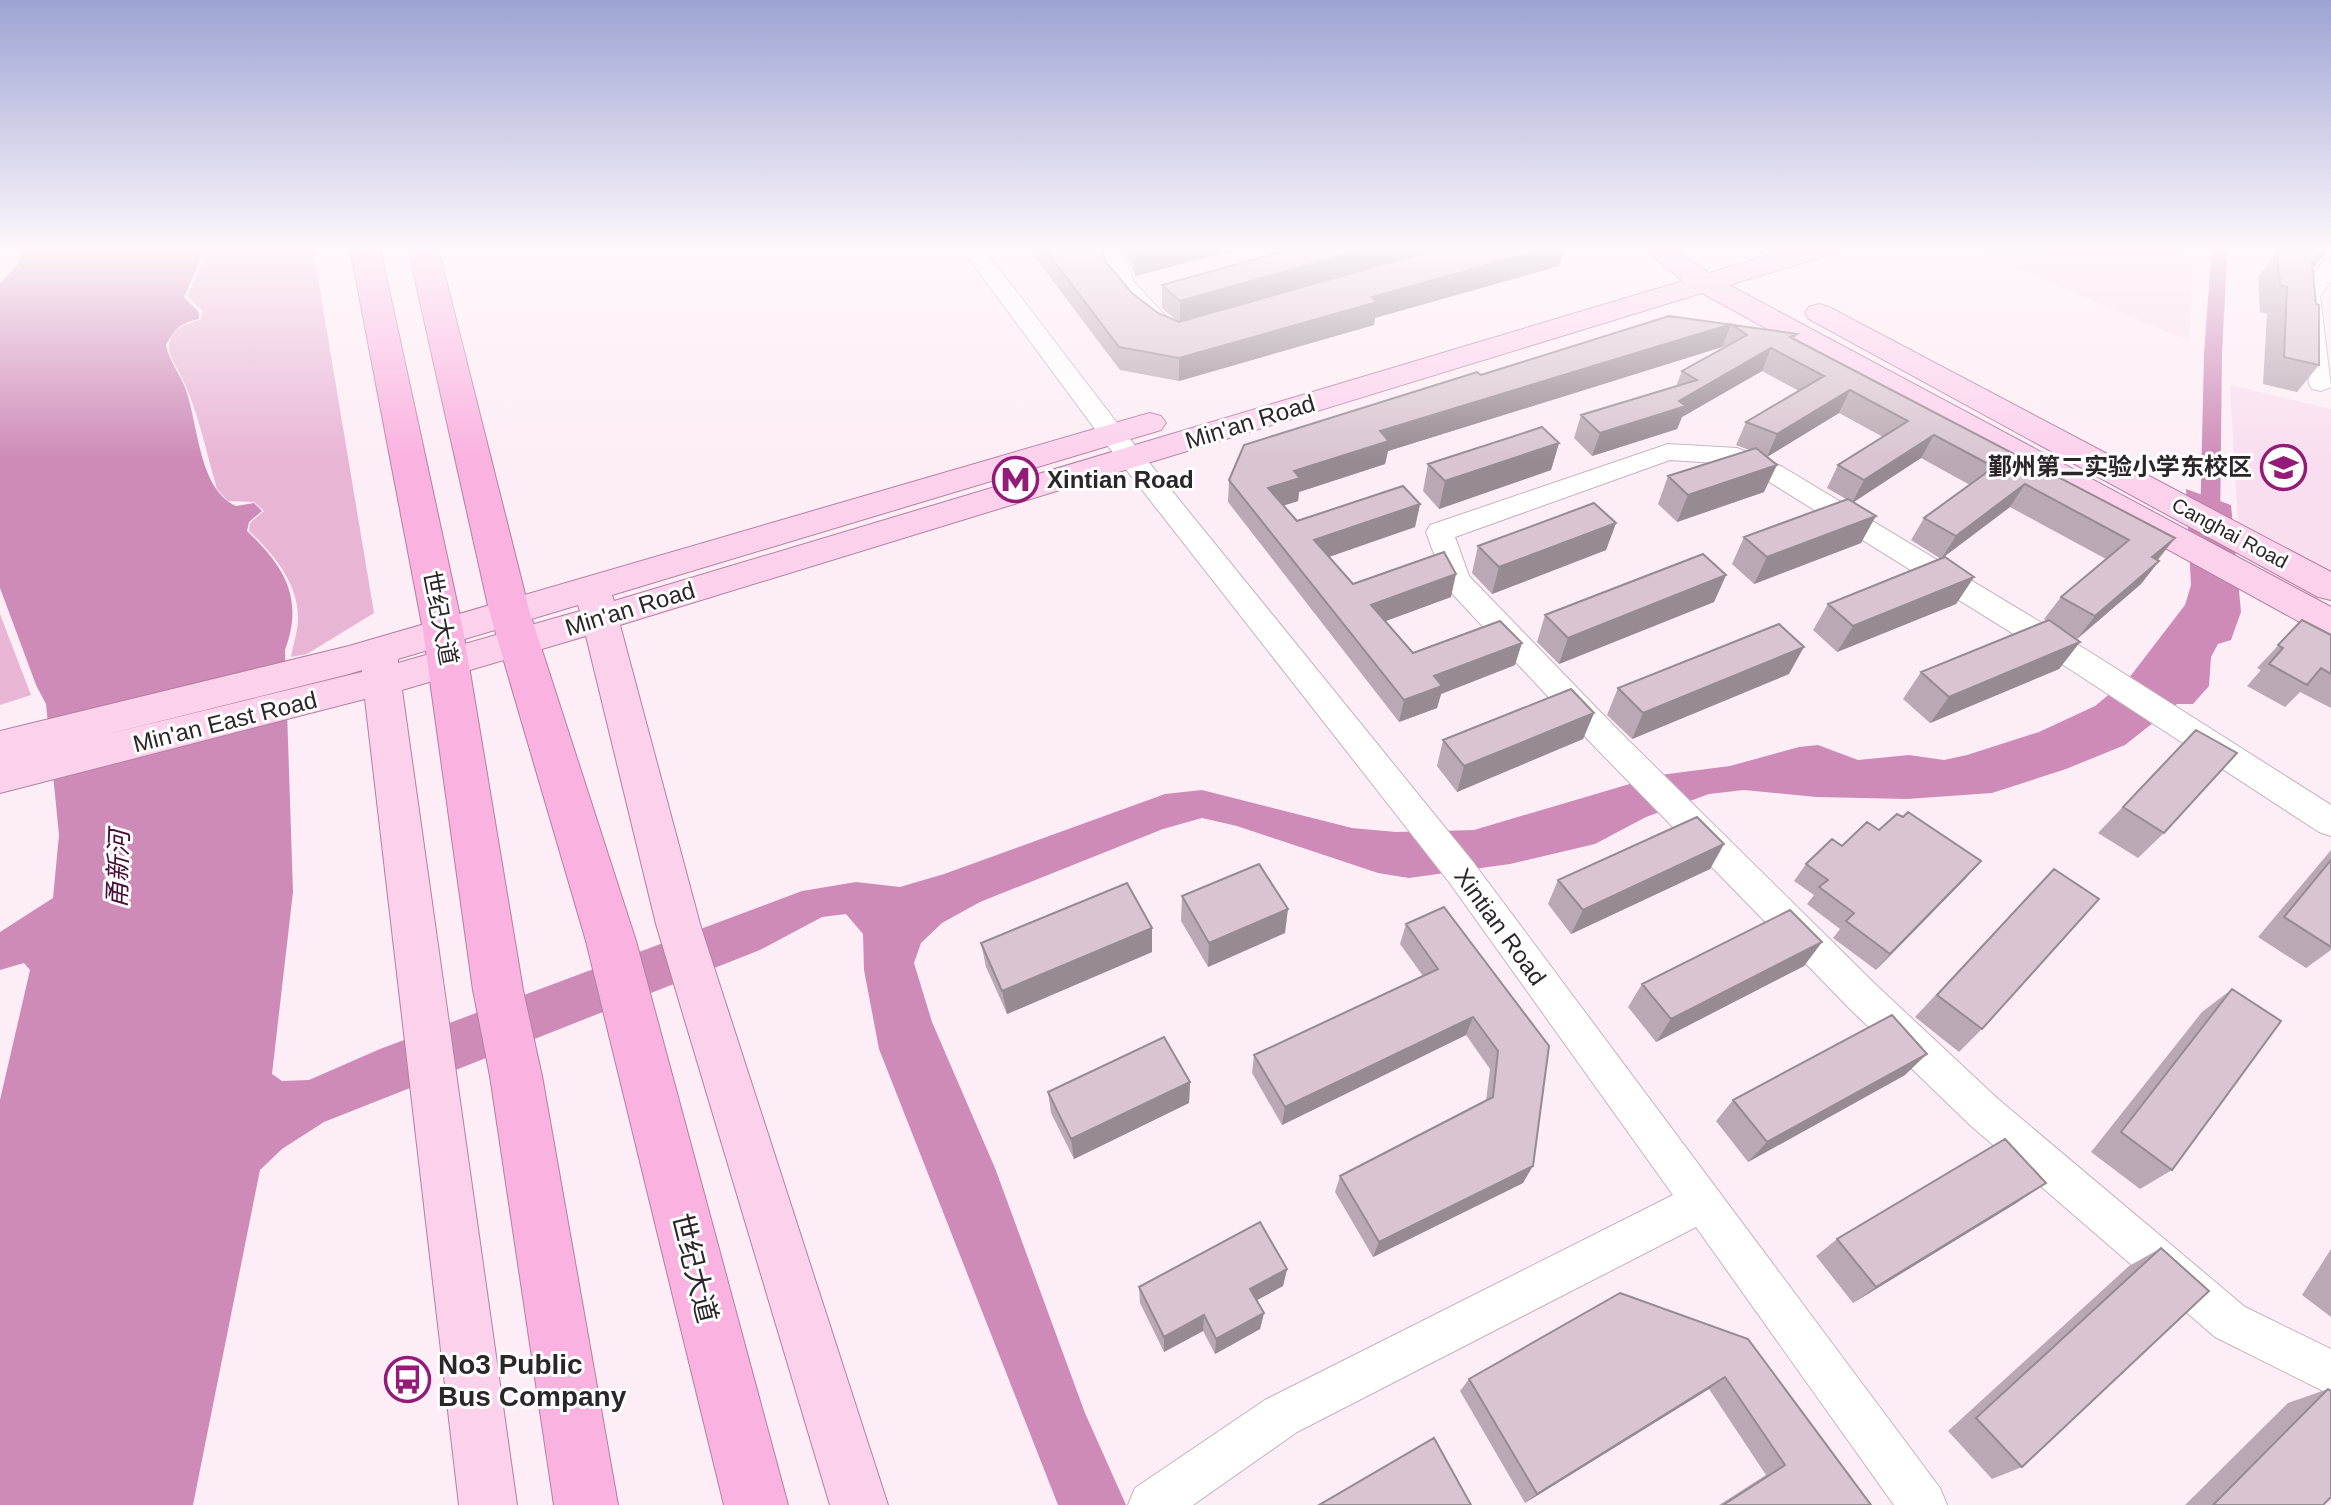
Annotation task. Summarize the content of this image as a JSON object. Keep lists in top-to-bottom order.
{
  "streets": {
    "highway": ["世纪大道"],
    "main road": ["Min'an Road", "Canghai Road", "Min'an East Road"],
    "street": ["Xintian Road"]
  },
  "crossings": [
    ["Min'an Road", "世纪大道"],
    ["Min'an Road", "Min'an East Road"],
    ["Min'an Road", "Xintian Road"],
    ["世纪大道", "Min'an East Road"]
  ],
  "water": ["甬新河"],
  "places": {
    "school or university": ["鄞州第二实验小学东校区"],
    "metro station": ["Xintian Road"],
    "bus stop": ["No3 Public Bus Company"]
  }
}
